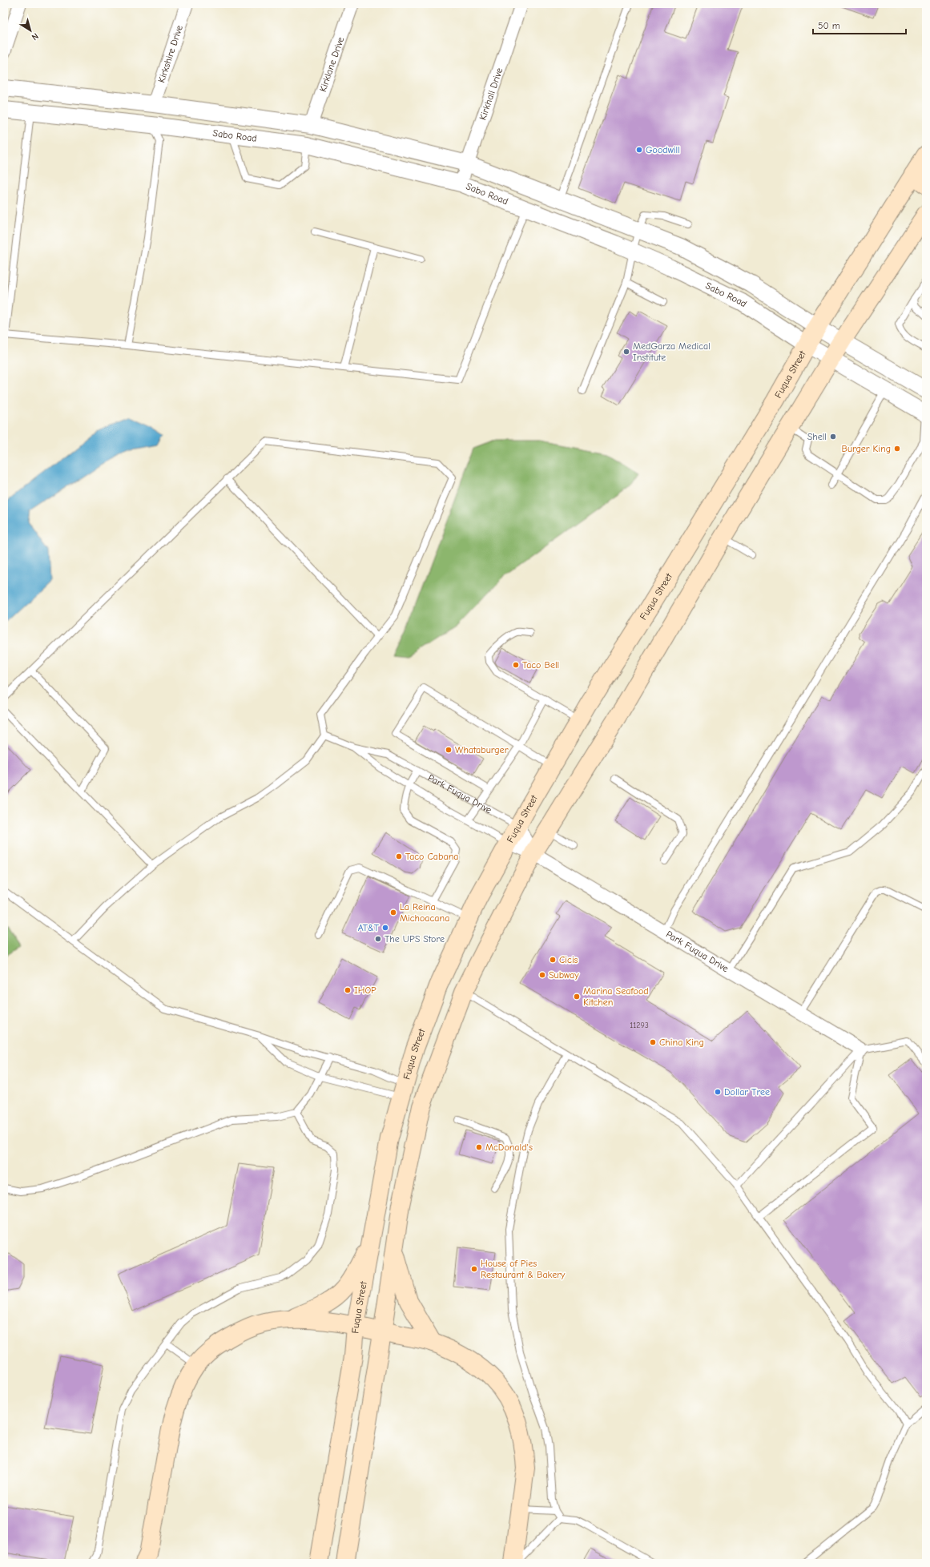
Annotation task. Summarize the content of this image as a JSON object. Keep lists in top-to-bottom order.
{
  "streets": {
    "main road": ["Fuqua Street"],
    "street": [
      "Kirkshire Drive",
      "Kirklane Drive",
      "Kirkhall Drive",
      "Sabo Road",
      "Park Fuqua Drive"
    ]
  },
  "crossings": [
    ["Kirkhall Drive", "Sabo Road"],
    ["Sabo Road", "Fuqua Street"],
    ["Fuqua Street", "Park Fuqua Drive"]
  ],
  "places": [
    "Goodwill",
    "MedGarza Medical Institute",
    "Shell",
    "Burger King",
    "Taco Bell",
    "Whataburger",
    "Taco Cabana",
    "La Reina Michoacana",
    "AT&T",
    "The UPS Store",
    "Cicis",
    "Subway",
    "IHOP",
    "Marina Seafood Kitchen",
    "China King",
    "Dollar Tree",
    "McDonald's",
    "House of Pies Restaurant & Bakery"
  ],
  "house_numbers": ["11293"],
  "scale_bar": "50 m",
  "north": "bottom right"
}
